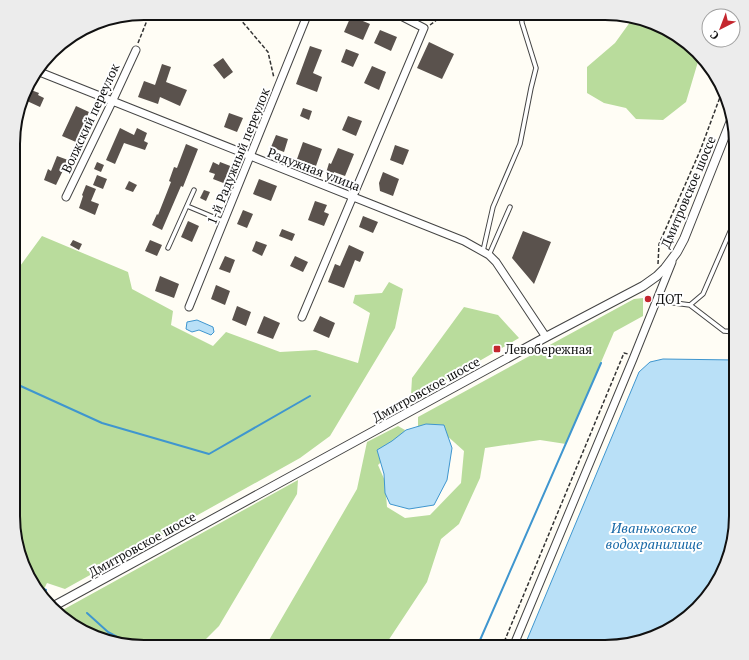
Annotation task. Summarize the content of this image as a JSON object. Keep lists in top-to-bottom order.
{
  "streets": {
    "street": [
      "Волжский переулок",
      "1-й Радужный переулок",
      "Радужная улица",
      "Дмитровское шоссе"
    ]
  },
  "crossings": [
    ["Волжский переулок", "Радужная улица"],
    ["1-й Радужный переулок", "Радужная улица"],
    ["Радужная улица", "Дмитровское шоссе"]
  ],
  "water": ["Иваньковское водохранилище"],
  "places": {
    "other": ["ДОТ"],
    "transit": ["Левобережная"]
  },
  "north": "bottom left"
}
